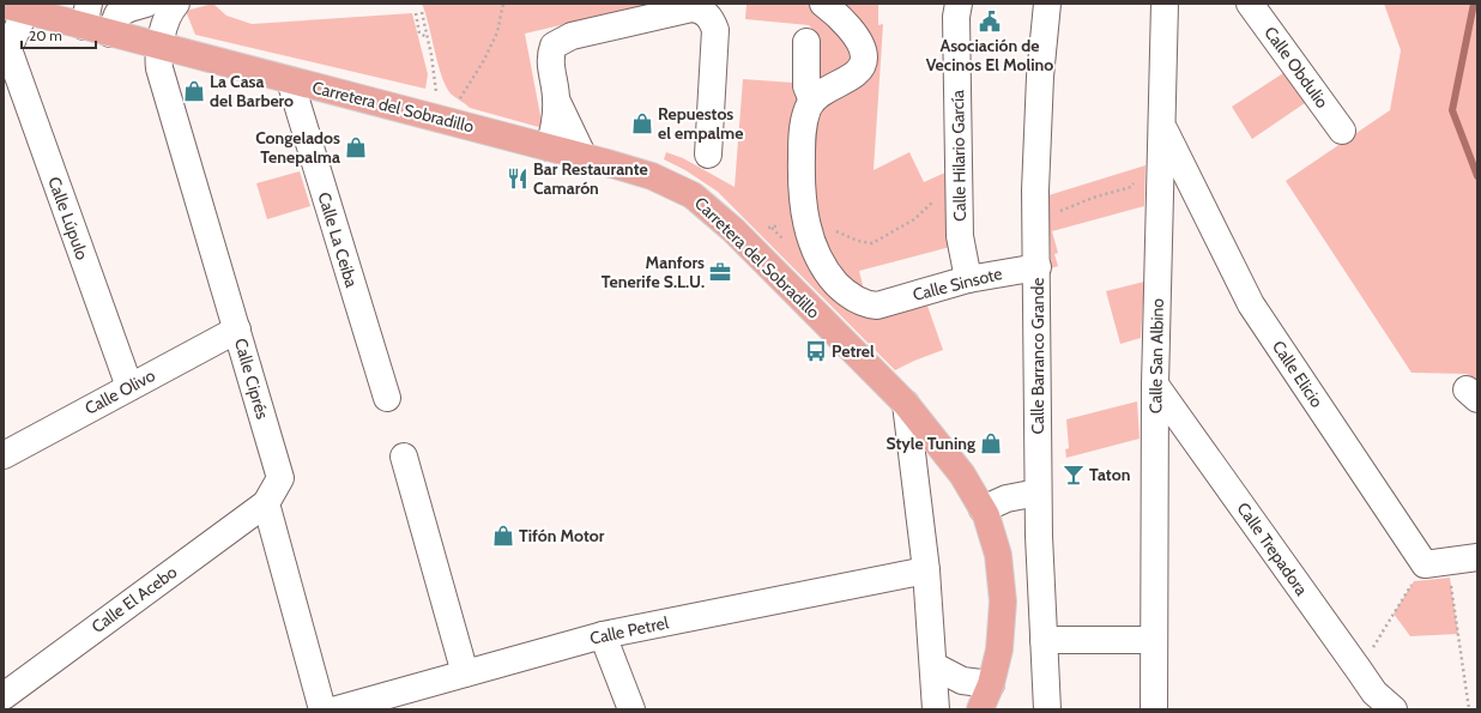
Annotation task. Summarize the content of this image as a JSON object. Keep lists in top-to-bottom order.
{
  "streets": {
    "main road": ["Carretera del Sobradillo"],
    "street": [
      "Calle Obdulio",
      "Calle Hilario García",
      "Calle Lúpulo",
      "Calle La Ceiba",
      "Calle Sinsote",
      "Calle Barranco Grande",
      "Calle San Albino",
      "Calle Elicio",
      "Calle Ciprés",
      "Calle Olivo",
      "Calle Trepadora",
      "Calle El Acebo",
      "Calle Petrel"
    ]
  },
  "crossings": [
    ["Carretera del Sobradillo", "Calle La Ceiba"],
    ["Carretera del Sobradillo", "Calle Ciprés"],
    ["Calle Hilario García", "Calle Sinsote"],
    ["Calle Lúpulo", "Calle Olivo"],
    ["Calle Sinsote", "Calle Barranco Grande"],
    ["Calle San Albino", "Calle Elicio"],
    ["Calle San Albino", "Calle Trepadora"],
    ["Calle Ciprés", "Calle Olivo"],
    ["Calle Ciprés", "Calle El Acebo"]
  ],
  "places": {
    "public building": ["Asociación de Vecinos El Molino"],
    "shop": [
      "La Casa del Barbero",
      "Repuestos el empalme",
      "Congelados Tenepalma",
      "Style Tuning",
      "Tifón Motor"
    ],
    "restaurant": ["Bar Restaurante Camarón"],
    "office": ["Manfors Tenerife S.L.U."],
    "bus stop": ["Petrel"],
    "bar": ["Taton"]
  },
  "scale_bar": "20 m"
}
